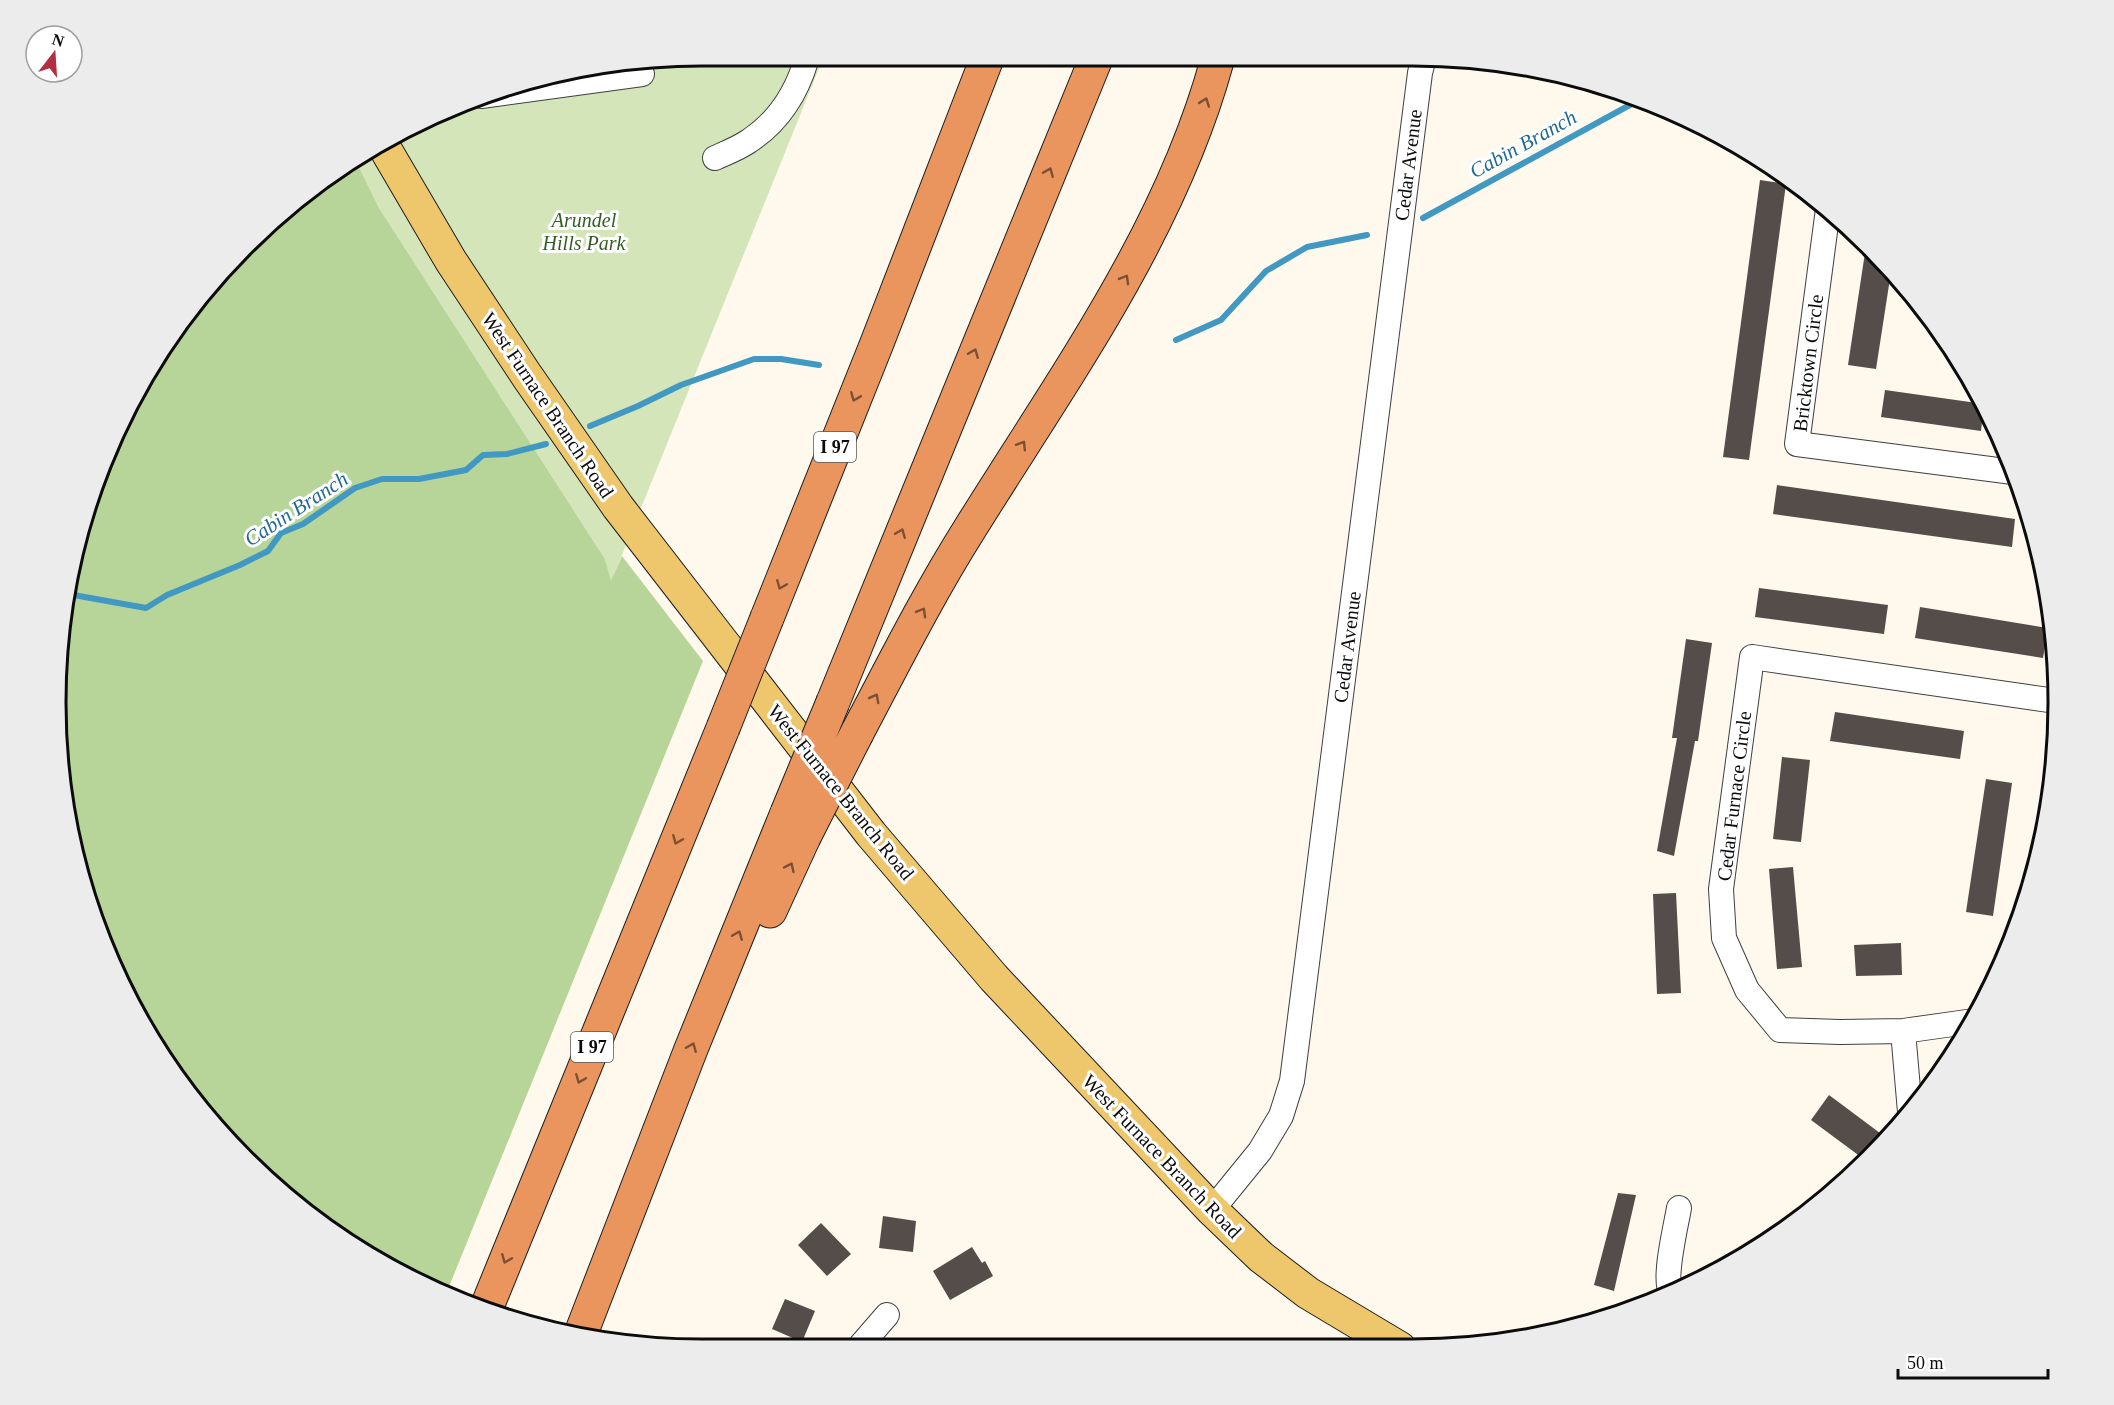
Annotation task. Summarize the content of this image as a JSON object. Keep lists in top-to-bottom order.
{
  "streets": {
    "highway": ["I 97"],
    "main road": ["West Furnace Branch Road"],
    "street": ["Cedar Avenue", "Bricktown Circle", "Cedar Furnace Circle"]
  },
  "crossings": [
    ["Cedar Avenue", "West Furnace Branch Road"]
  ],
  "water": ["Cabin Branch"],
  "parks": ["Arundel Hills Park"],
  "scale_bar": "50 m",
  "north": "top"
}
